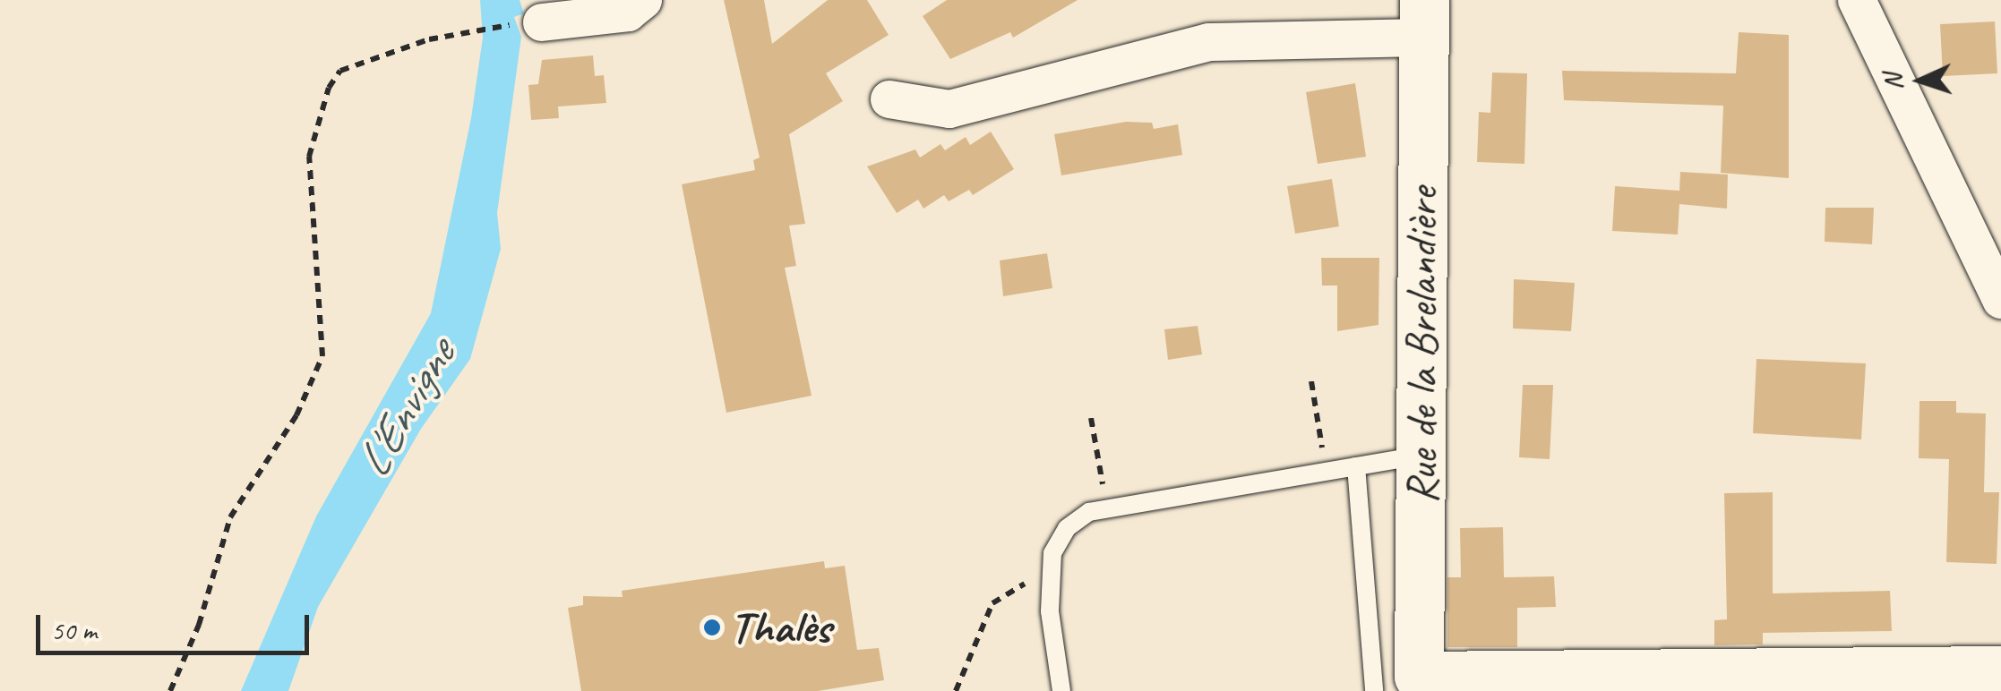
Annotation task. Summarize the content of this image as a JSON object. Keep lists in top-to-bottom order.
{
  "streets": {
    "street": ["Rue de la Brelandière"]
  },
  "water": ["L'Envigne"],
  "places": ["Thalès"],
  "scale_bar": "50 m",
  "north": "left"
}
